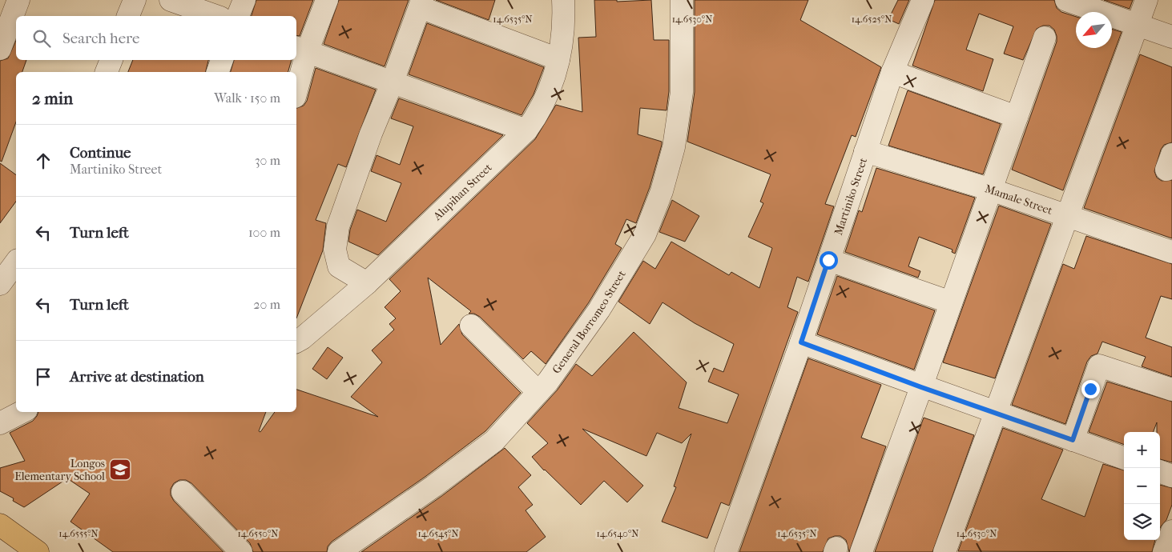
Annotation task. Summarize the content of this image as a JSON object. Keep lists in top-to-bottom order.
{
  "streets": {
    "street": [
      "Alupihan Street",
      "Martiniko Street",
      "Mamale Street",
      "General Borromeo Street"
    ]
  },
  "crossings": [
    ["Martiniko Street", "Mamale Street"]
  ],
  "places": {
    "school or university": ["Longos Elementary School"]
  },
  "north": "bottom left",
  "page": {
    "search": "Search here",
    "heading": ["2 min", "Walk · 150 m"],
    "list": [
      ["Continue", "Martiniko Street", "30 m"],
      ["Turn left", "100 m"],
      ["Turn left", "20 m"],
      "Arrive at destination"
    ],
    "map_buttons": ["+", "−"]
  },
  "coordinates": [
    "14.6535°N",
    "14.6530°N",
    "14.6525°N",
    "14.6555°N",
    "14.6550°N",
    "14.6545°N",
    "14.6540°N"
  ]
}
